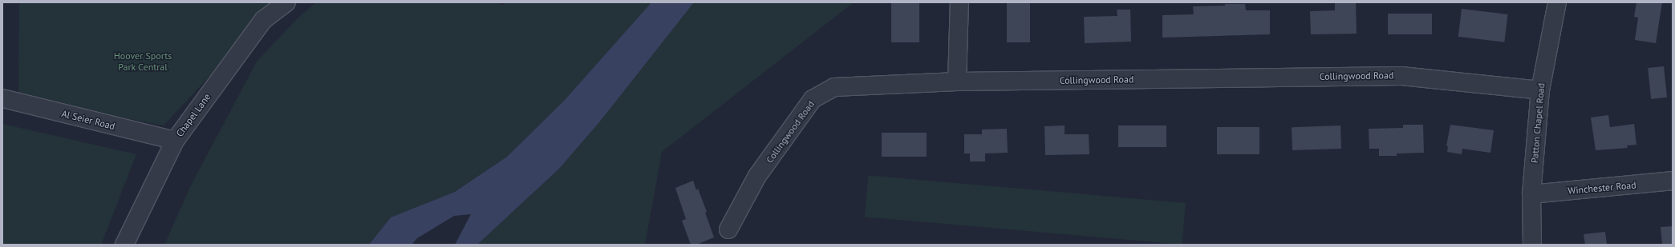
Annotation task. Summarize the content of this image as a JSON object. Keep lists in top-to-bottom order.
{
  "streets": {
    "street": [
      "Collingwood Road",
      "Chapel Lane",
      "Al Seier Road",
      "Patton Chapel Road",
      "Winchester Road"
    ]
  },
  "crossings": [
    ["Collingwood Road", "Patton Chapel Road"],
    ["Chapel Lane", "Al Seier Road"],
    ["Patton Chapel Road", "Winchester Road"]
  ],
  "parks": ["Hoover Sports Park Central"]
}
